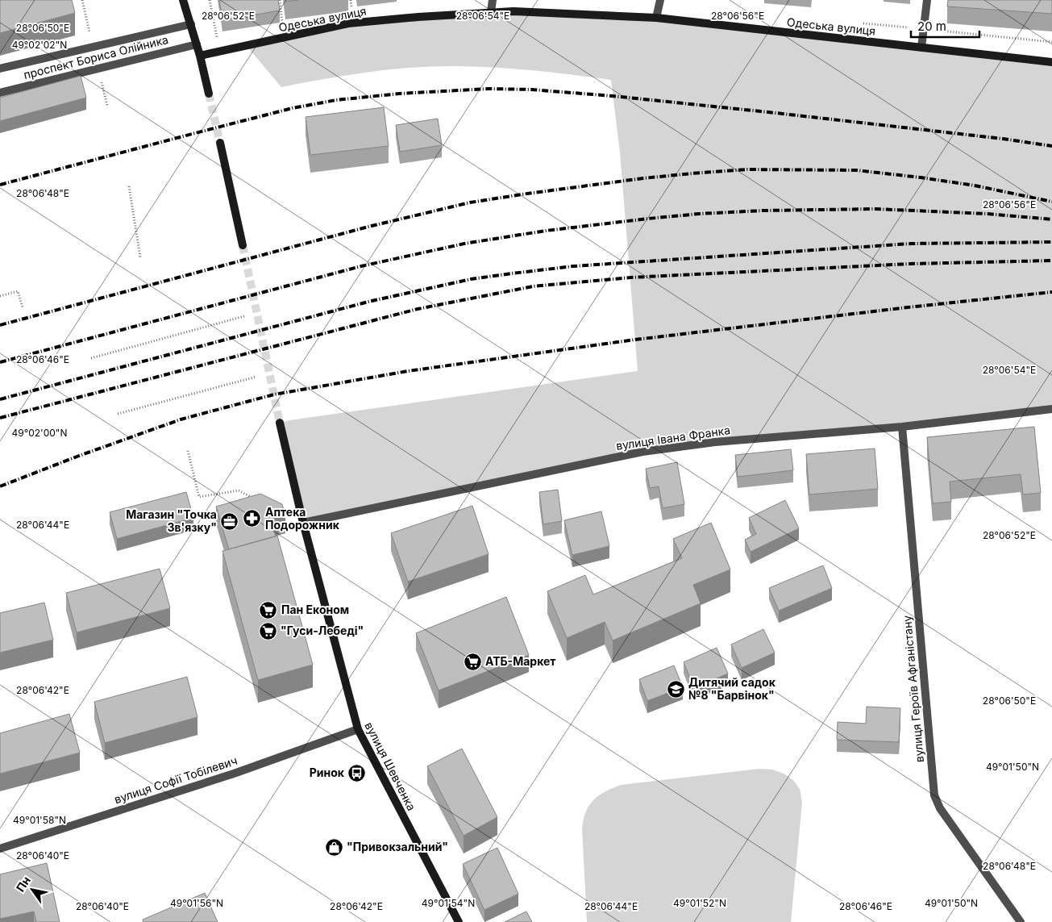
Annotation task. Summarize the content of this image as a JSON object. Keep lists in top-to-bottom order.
{
  "streets": {
    "main road": ["Одеська вулиця", "вулиця Шевченка"],
    "street": [
      "проспект Бориса Олійника",
      "вулиця Івана Франка",
      "вулиця Героїв Афганістану",
      "вулиця Софії Тобілевич"
    ]
  },
  "crossings": [
    ["вулиця Івана Франка", "вулиця Героїв Афганістану"],
    ["вулиця Івана Франка", "вулиця Шевченка"],
    ["вулиця Шевченка", "вулиця Софії Тобілевич"]
  ],
  "places": {
    "pharmacy": ["Аптека Подорожник"],
    "office": ["Магазин \"Точка Зв'язку\""],
    "supermarket": ["Пан Економ", "\"Гуси-Лебеді\"", "АТБ-Маркет"],
    "school or university": ["Дитячий садок №8 \"Барвінок\""],
    "bus stop": ["Ринок"],
    "shop": ["\"Привокзальний\""]
  },
  "scale_bar": "20 m",
  "north": "top left",
  "coordinates": [
    "28°06'56\"E",
    "28°06'52\"E",
    "28°06'54\"E",
    "28°06'50\"E",
    "49°02'02\"N",
    "28°06'48\"E",
    "28°06'46\"E",
    "49°02'00\"N",
    "28°06'44\"E",
    "28°06'42\"E",
    "49°01'50\"N",
    "49°01'58\"N",
    "28°06'40\"E",
    "49°01'56\"N",
    "49°01'54\"N",
    "49°01'52\"N"
  ]
}
